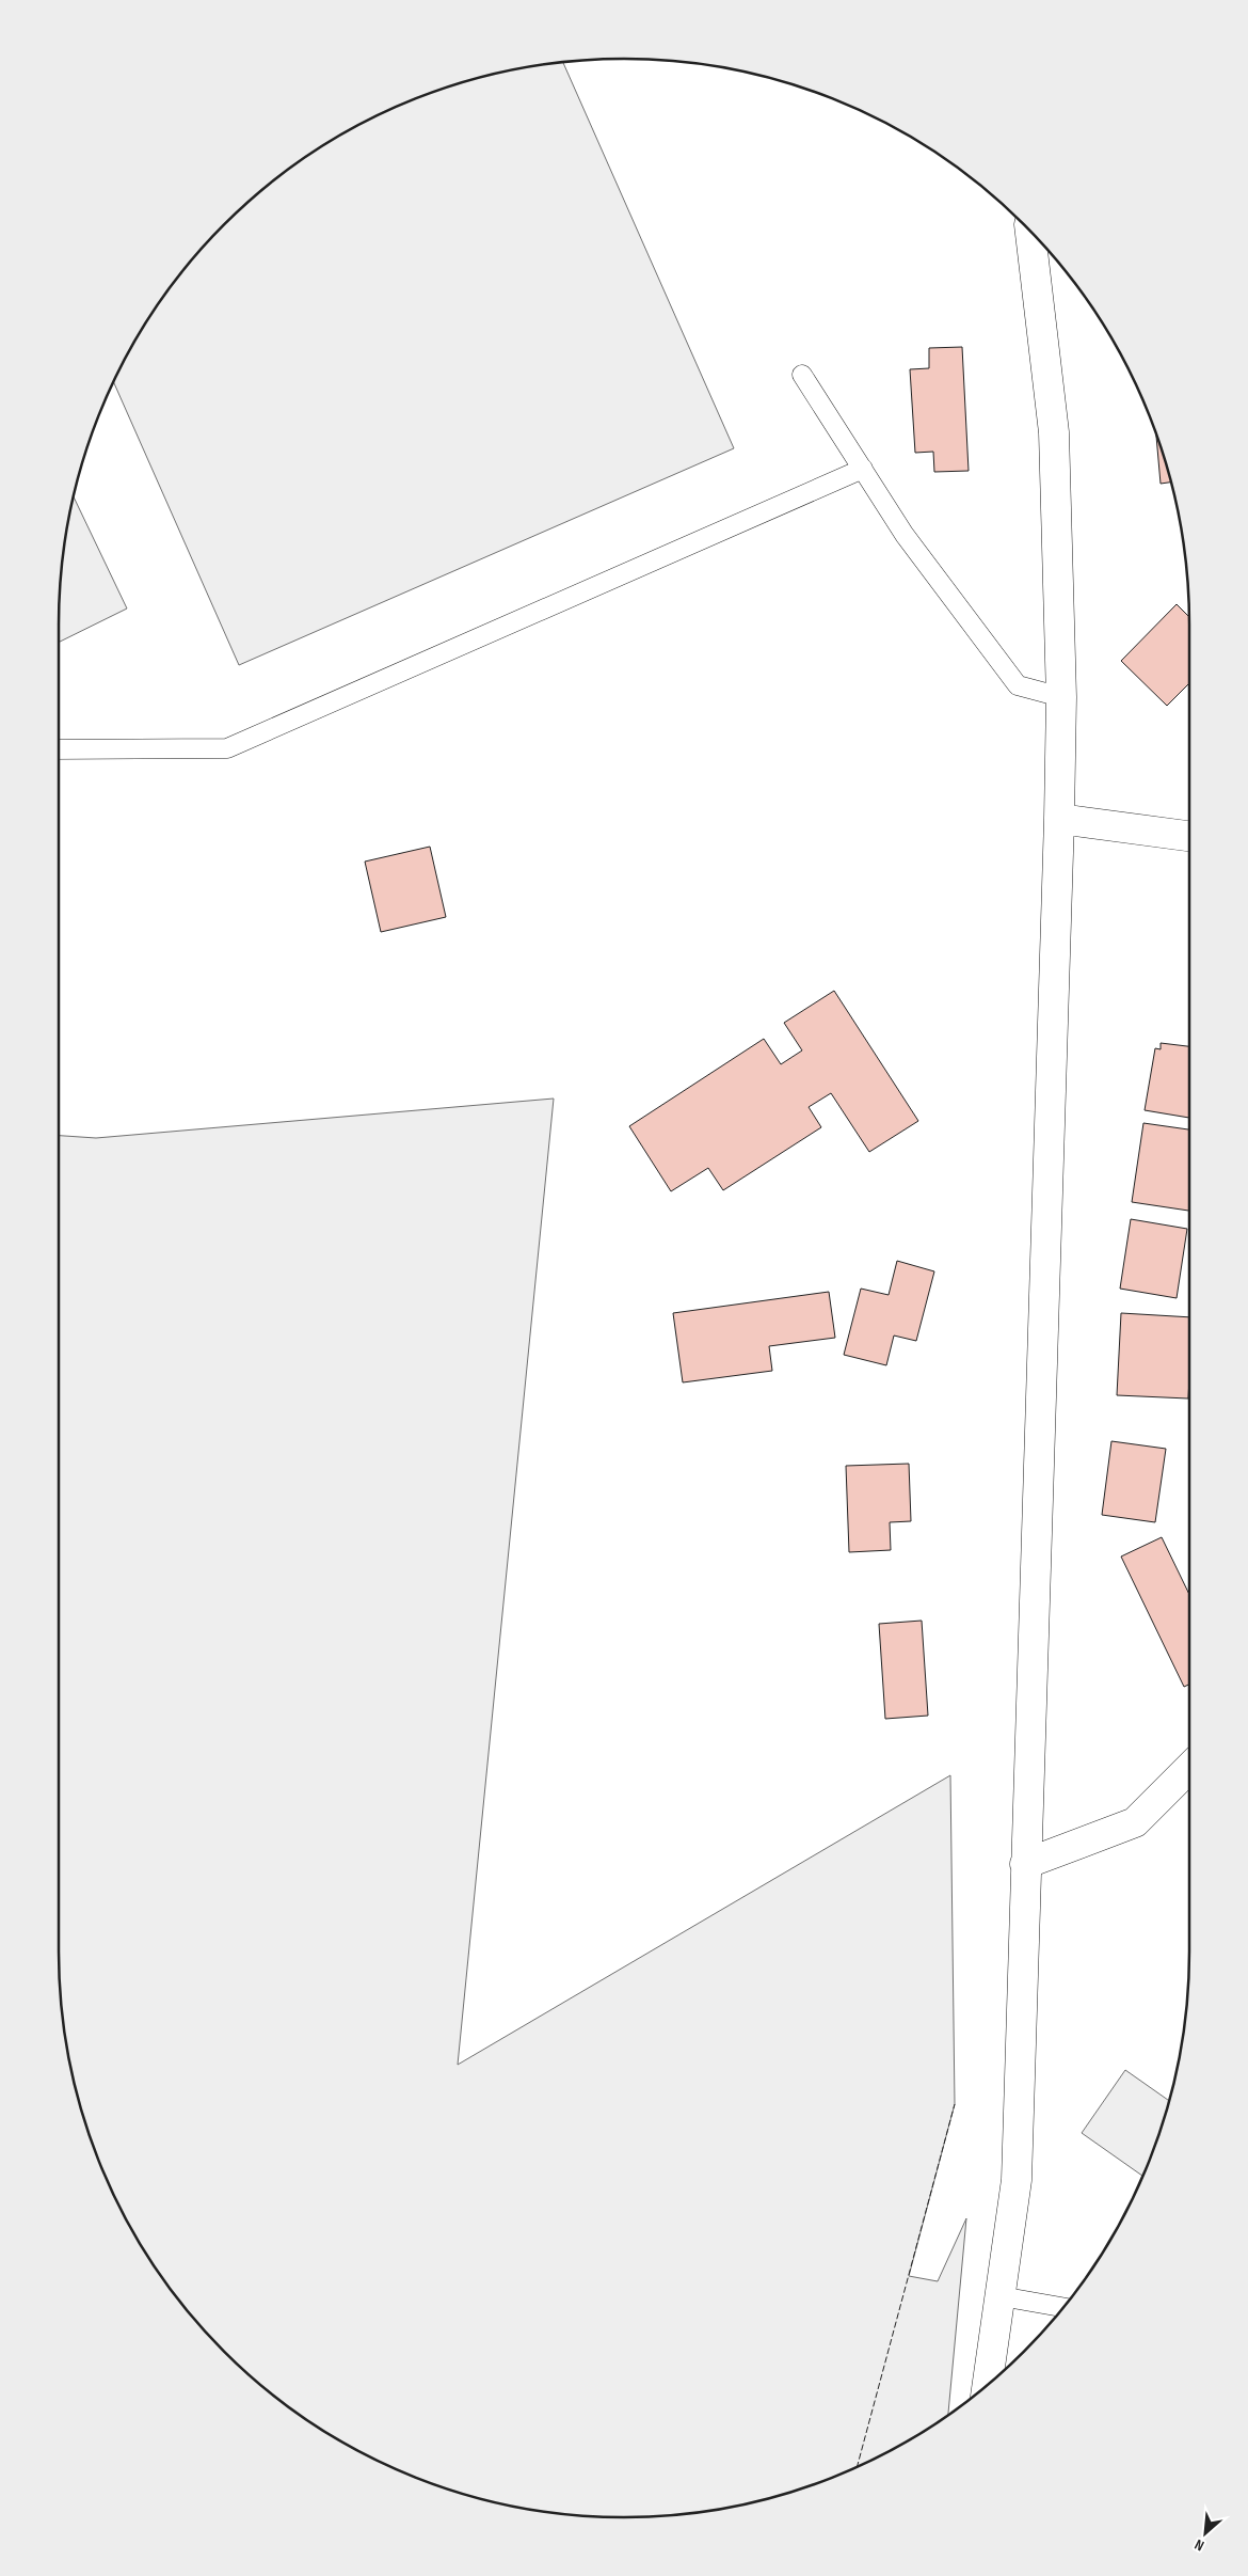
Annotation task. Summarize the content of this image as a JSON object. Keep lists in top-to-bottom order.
{
  "north": "bottom left"
}
